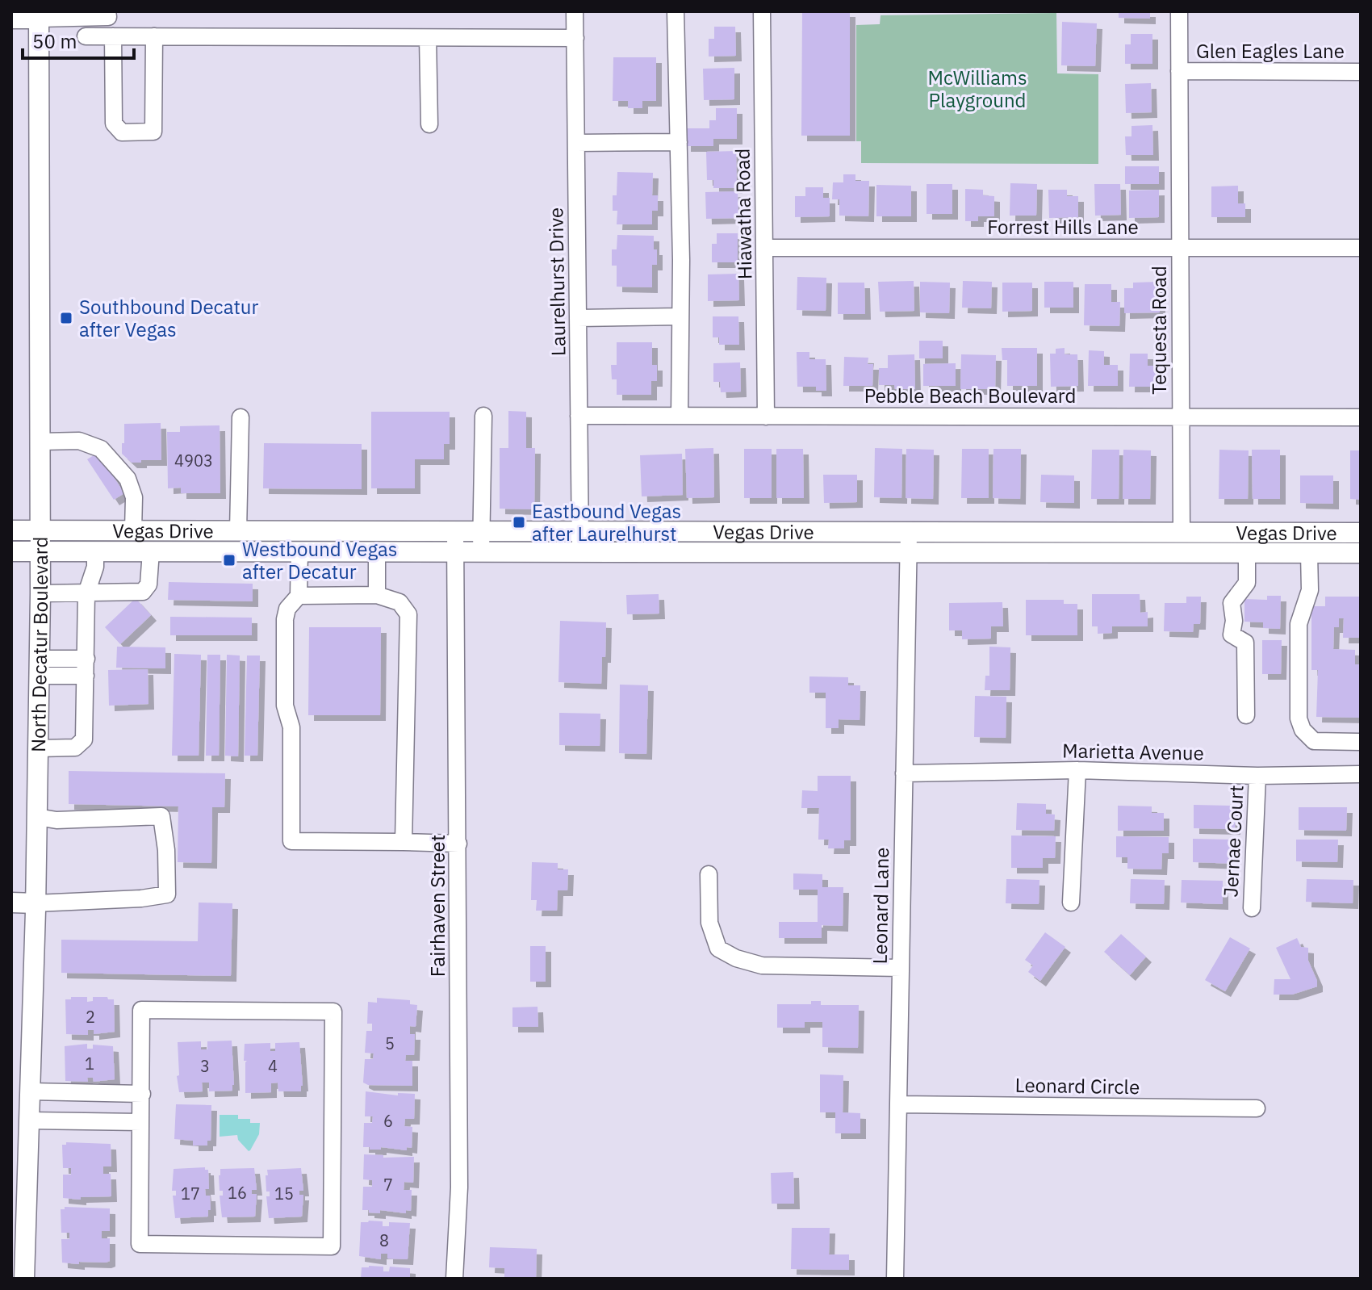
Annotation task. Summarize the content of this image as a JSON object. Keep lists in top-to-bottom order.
{
  "streets": {
    "main road": ["Vegas Drive", "North Decatur Boulevard"],
    "street": [
      "Glen Eagles Lane",
      "Hiawatha Road",
      "Forrest Hills Lane",
      "Laurelhurst Drive",
      "Tequesta Road",
      "Pebble Beach Boulevard",
      "Marietta Avenue",
      "Jernae Court",
      "Fairhaven Street",
      "Leonard Lane",
      "Leonard Circle"
    ]
  },
  "crossings": [
    ["Glen Eagles Lane", "Tequesta Road"],
    ["Hiawatha Road", "Forrest Hills Lane"],
    ["Hiawatha Road", "Pebble Beach Boulevard"],
    ["Forrest Hills Lane", "Tequesta Road"],
    ["Laurelhurst Drive", "Pebble Beach Boulevard"],
    ["Laurelhurst Drive", "Vegas Drive"],
    ["Tequesta Road", "Pebble Beach Boulevard"],
    ["Tequesta Road", "Vegas Drive"],
    ["Vegas Drive", "North Decatur Boulevard"],
    ["Vegas Drive", "Fairhaven Street"],
    ["Vegas Drive", "Leonard Lane"],
    ["Marietta Avenue", "Jernae Court"],
    ["Marietta Avenue", "Leonard Lane"],
    ["Leonard Lane", "Leonard Circle"]
  ],
  "parks": ["McWilliams Playground"],
  "places": {
    "transit": ["Southbound Decatur after Vegas", "Eastbound Vegas after Laurelhurst", "Westbound Vegas after Decatur"]
  },
  "house_numbers": [
    "4903",
    "2",
    "5",
    "1",
    "3",
    "4",
    "6",
    "7",
    "16",
    "17",
    "15",
    "8"
  ],
  "scale_bar": "50 m"
}
